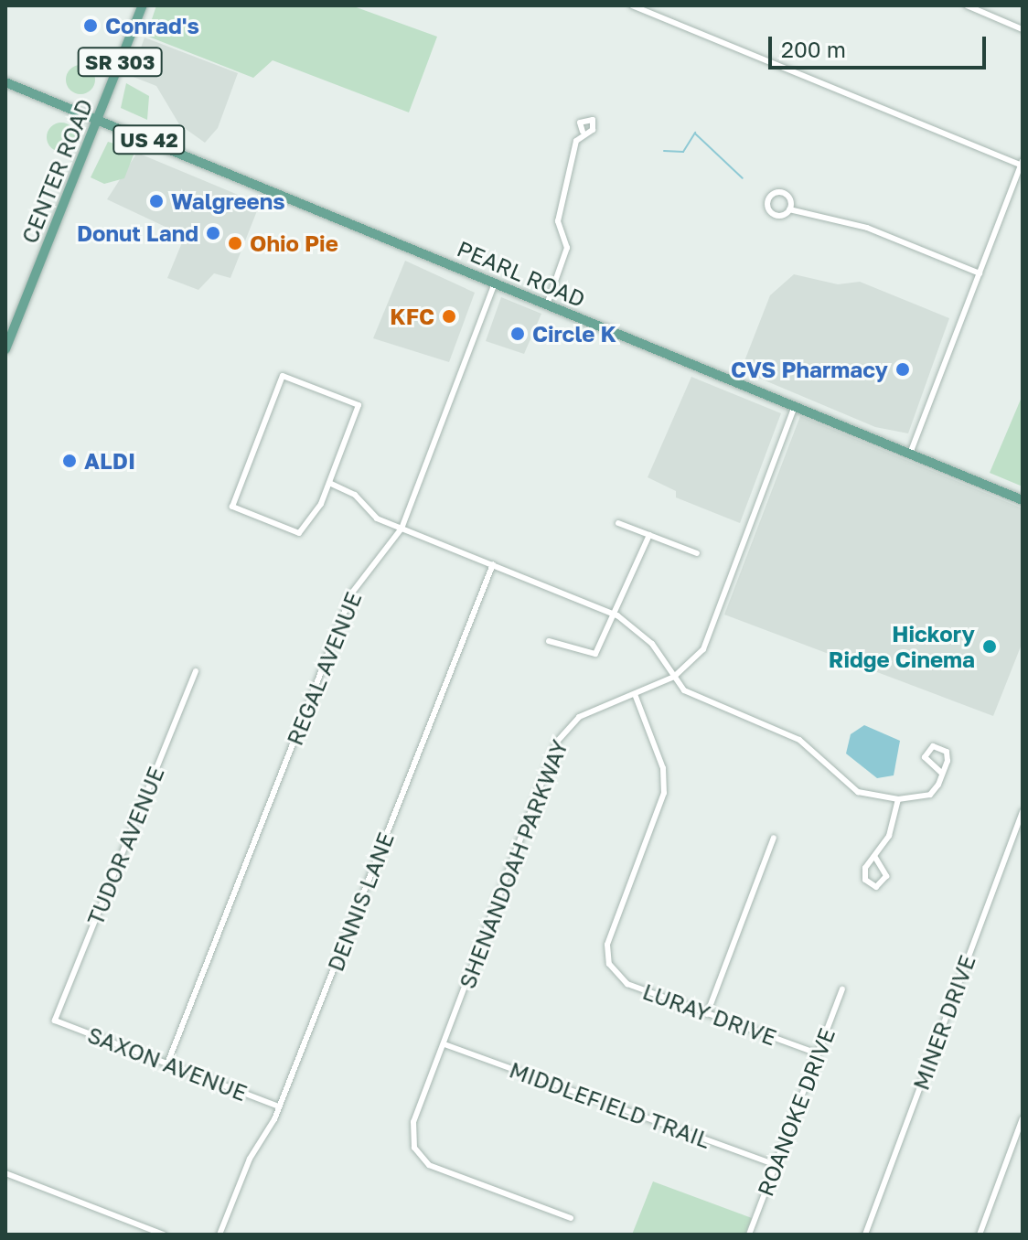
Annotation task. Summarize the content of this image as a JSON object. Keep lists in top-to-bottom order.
{
  "streets": {
    "main road": [
      "SR 303",
      "US 42",
      "CENTER ROAD",
      "PEARL ROAD"
    ],
    "street": [
      "REGAL AVENUE",
      "TUDOR AVENUE",
      "SHENANDOAH PARKWAY",
      "DENNIS LANE",
      "LURAY DRIVE",
      "MINER DRIVE",
      "SAXON AVENUE",
      "MIDDLEFIELD TRAIL",
      "ROANOKE DRIVE"
    ]
  },
  "crossings": [
    ["CENTER ROAD", "PEARL ROAD"],
    ["PEARL ROAD", "REGAL AVENUE"],
    ["PEARL ROAD", "SHENANDOAH PARKWAY"],
    ["REGAL AVENUE", "SAXON AVENUE"],
    ["TUDOR AVENUE", "SAXON AVENUE"],
    ["SHENANDOAH PARKWAY", "LURAY DRIVE"],
    ["SHENANDOAH PARKWAY", "MIDDLEFIELD TRAIL"],
    ["DENNIS LANE", "SAXON AVENUE"],
    ["LURAY DRIVE", "ROANOKE DRIVE"],
    ["MIDDLEFIELD TRAIL", "ROANOKE DRIVE"]
  ],
  "places": [
    "Conrad's",
    "Walgreens",
    "Donut Land",
    "Ohio Pie",
    "KFC",
    "Circle K",
    "CVS Pharmacy",
    "ALDI",
    "Hickory Ridge Cinema"
  ],
  "scale_bar": "200 m"
}
